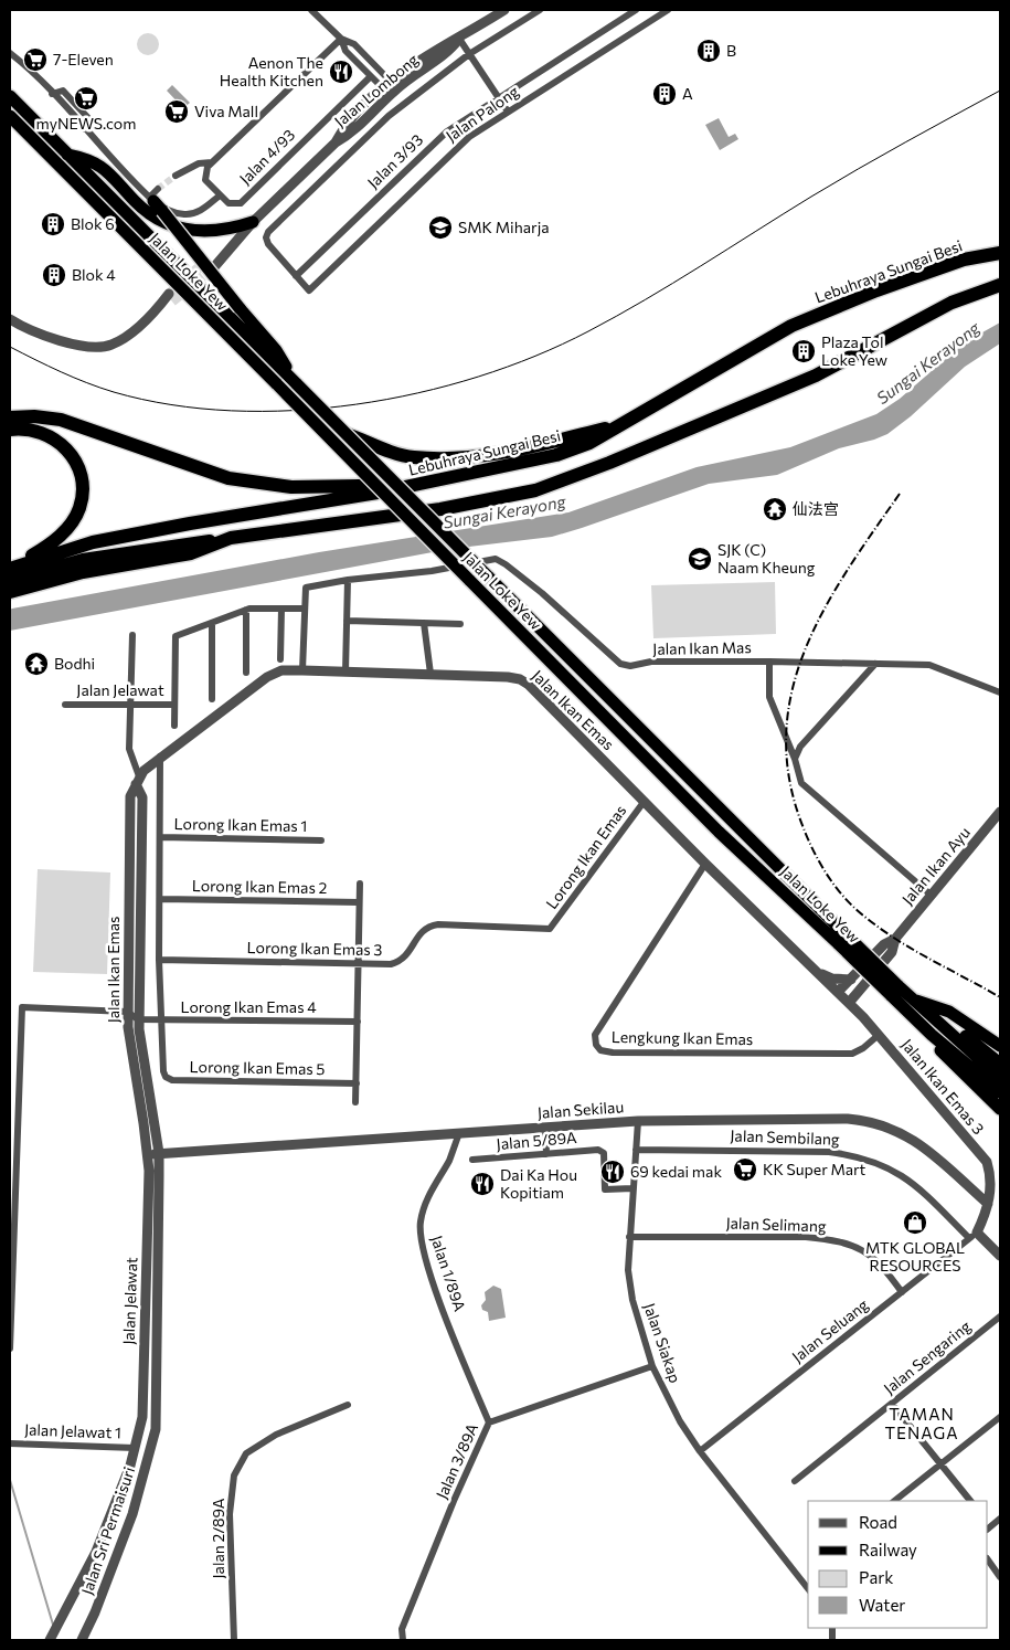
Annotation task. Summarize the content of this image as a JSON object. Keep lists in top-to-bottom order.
{
  "streets": {
    "highway": ["Jalan Loke Yew", "Lebuhraya Sungai Besi"],
    "street": [
      "Jalan Lombong",
      "Jalan Palong",
      "Jalan 4/93",
      "Jalan 3/93",
      "Jalan Ikan Mas",
      "Jalan Jelawat",
      "Jalan Ikan Emas",
      "Lorong Ikan Emas 1",
      "Lorong Ikan Emas",
      "Jalan Ikan Ayu",
      "Lorong Ikan Emas 2",
      "Lorong Ikan Emas 3",
      "Lorong Ikan Emas 4",
      "Lengkung Ikan Emas",
      "Lorong Ikan Emas 5",
      "Jalan Ikan Emas 3",
      "Jalan Sekilau",
      "Jalan Sembilang",
      "Jalan 5/89A",
      "Jalan Selimang",
      "Jalan 1/89A",
      "Jalan Seluang",
      "Jalan Siakap",
      "Jalan Sengaring",
      "Jalan Jelawat 1",
      "Jalan 3/89A",
      "Jalan Sri Permaisuri",
      "Jalan 2/89A"
    ]
  },
  "crossings": [
    ["Jalan Palong", "Jalan 3/93"],
    ["Jalan Jelawat", "Jalan Ikan Emas"],
    ["Jalan Jelawat", "Jalan Sekilau"],
    ["Jalan Jelawat", "Jalan Jelawat 1"],
    ["Jalan Jelawat", "Jalan Sri Permaisuri"],
    ["Jalan Ikan Emas", "Lorong Ikan Emas"],
    ["Jalan Ikan Emas", "Jalan Ikan Ayu"],
    ["Jalan Ikan Emas", "Lorong Ikan Emas 4"],
    ["Jalan Ikan Emas", "Lengkung Ikan Emas"],
    ["Jalan Ikan Emas", "Jalan Ikan Emas 3"],
    ["Jalan Ikan Emas", "Jalan Sekilau"],
    ["Lorong Ikan Emas", "Lorong Ikan Emas 3"],
    ["Jalan Ikan Ayu", "Jalan Ikan Emas 3"],
    ["Lorong Ikan Emas 4", "Lorong Ikan Emas 5"],
    ["Lengkung Ikan Emas", "Jalan Ikan Emas 3"],
    ["Jalan Ikan Emas 3", "Jalan Sekilau"],
    ["Jalan Ikan Emas 3", "Jalan Sembilang"],
    ["Jalan Ikan Emas 3", "Jalan Seluang"],
    ["Jalan Sekilau", "Jalan 1/89A"],
    ["Jalan Sekilau", "Jalan Siakap"],
    ["Jalan Sembilang", "Jalan Seluang"],
    ["Jalan Sembilang", "Jalan Siakap"],
    ["Jalan 5/89A", "Jalan Siakap"],
    ["Jalan Selimang", "Jalan Seluang"],
    ["Jalan Selimang", "Jalan Siakap"],
    ["Jalan 1/89A", "Jalan 3/89A"],
    ["Jalan Seluang", "Jalan Siakap"],
    ["Jalan Siakap", "Jalan 3/89A"],
    ["Jalan Jelawat 1", "Jalan Sri Permaisuri"]
  ],
  "districts": ["TAMAN TENAGA"],
  "water": ["Sungai Kerayong"],
  "places": {
    "building": [
      "B",
      "A",
      "Blok 6",
      "Blok 4",
      "Plaza Tol Loke Yew"
    ],
    "supermarket": [
      "7-Eleven",
      "myNEWS.com",
      "Viva Mall",
      "KK Super Mart"
    ],
    "restaurant": ["Aenon The Health Kitchen", "69 kedai mak", "Dai Ka Hou Kopitiam"],
    "school or university": ["SMK Miharja", "SJK (C) Naam Kheung"],
    "temple": ["仙法宫", "Bodhi"],
    "shop": ["MTK GLOBAL RESOURCES"]
  },
  "legend": [
    "Road",
    "Railway",
    "Park",
    "Water"
  ]
}
